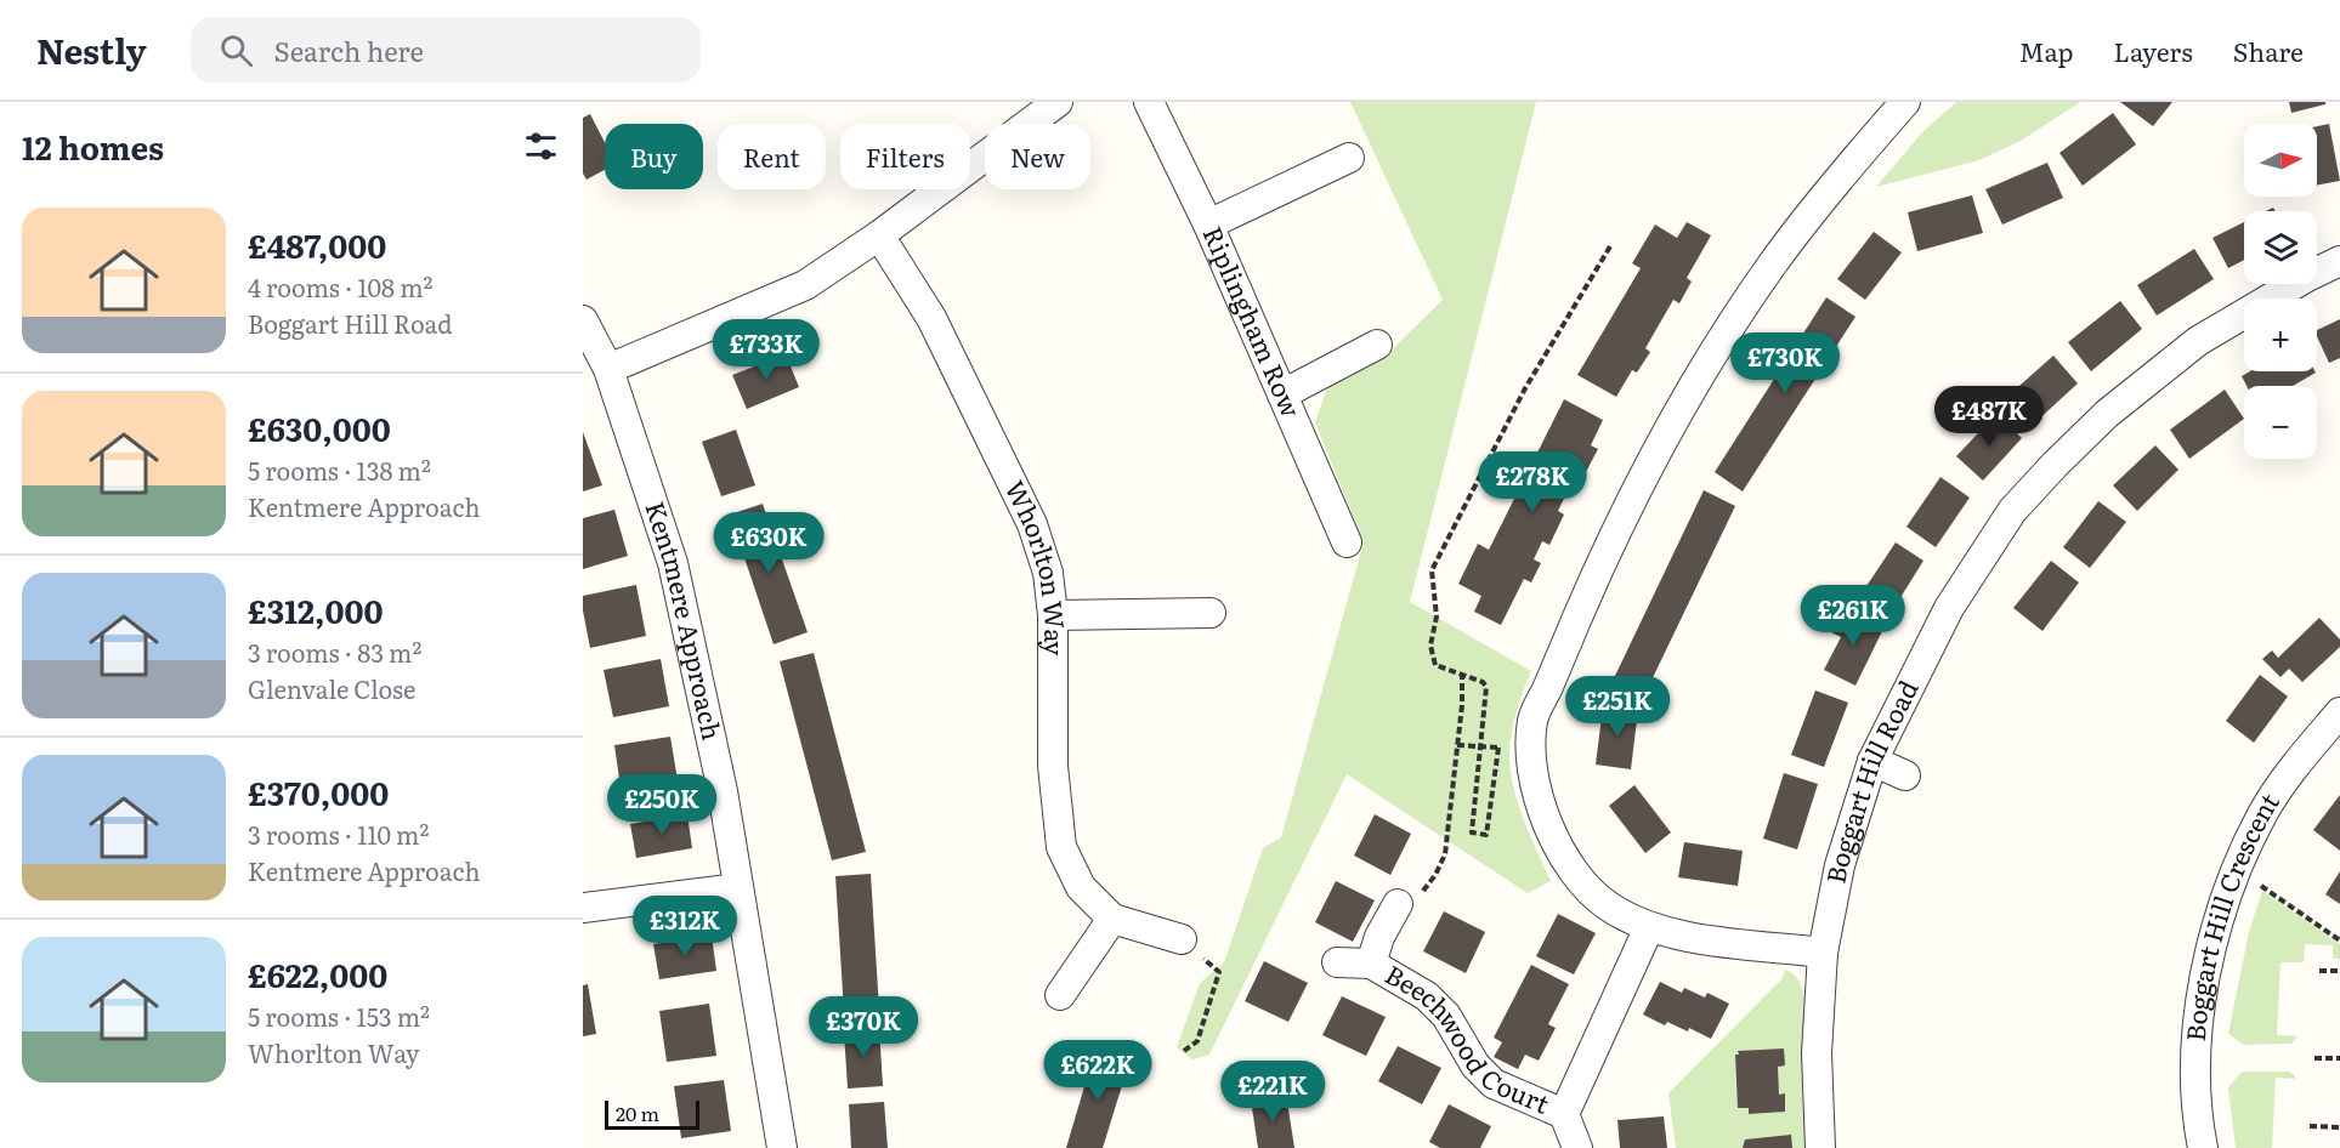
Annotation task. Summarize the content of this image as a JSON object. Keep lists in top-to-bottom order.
{
  "streets": {
    "street": [
      "Riplingham Row",
      "Whorlton Way",
      "Kentmere Approach",
      "Boggart Hill Road",
      "Boggart Hill Crescent",
      "Beechwood Court"
    ]
  },
  "scale_bar": "20 m",
  "north": "right",
  "page": {
    "header": "Nestly",
    "search": "Search here",
    "nav": ["Map", "Layers", "Share"],
    "heading": "12 homes",
    "map_buttons": ["+", "−"],
    "chip": [
      "Buy",
      "Rent",
      "Filters",
      "New"
    ],
    "list": [
      {
        "name": "£487,000",
        "note": "4 rooms · 108 m² · Boggart Hill Road"
      },
      {
        "name": "£630,000",
        "note": "5 rooms · 138 m² · Kentmere Approach"
      },
      {
        "name": "£312,000",
        "note": "3 rooms · 83 m² · Glenvale Close"
      },
      {
        "name": "£370,000",
        "note": "3 rooms · 110 m² · Kentmere Approach"
      },
      {
        "name": "£622,000",
        "note": "5 rooms · 153 m² · Whorlton Way"
      }
    ],
    "price": [
      "£733K",
      "£730K",
      "£487K",
      "£278K",
      "£630K",
      "£261K",
      "£251K",
      "£250K",
      "£312K",
      "£370K",
      "£622K",
      "£221K"
    ],
    "scale": "20 m"
  }
}
